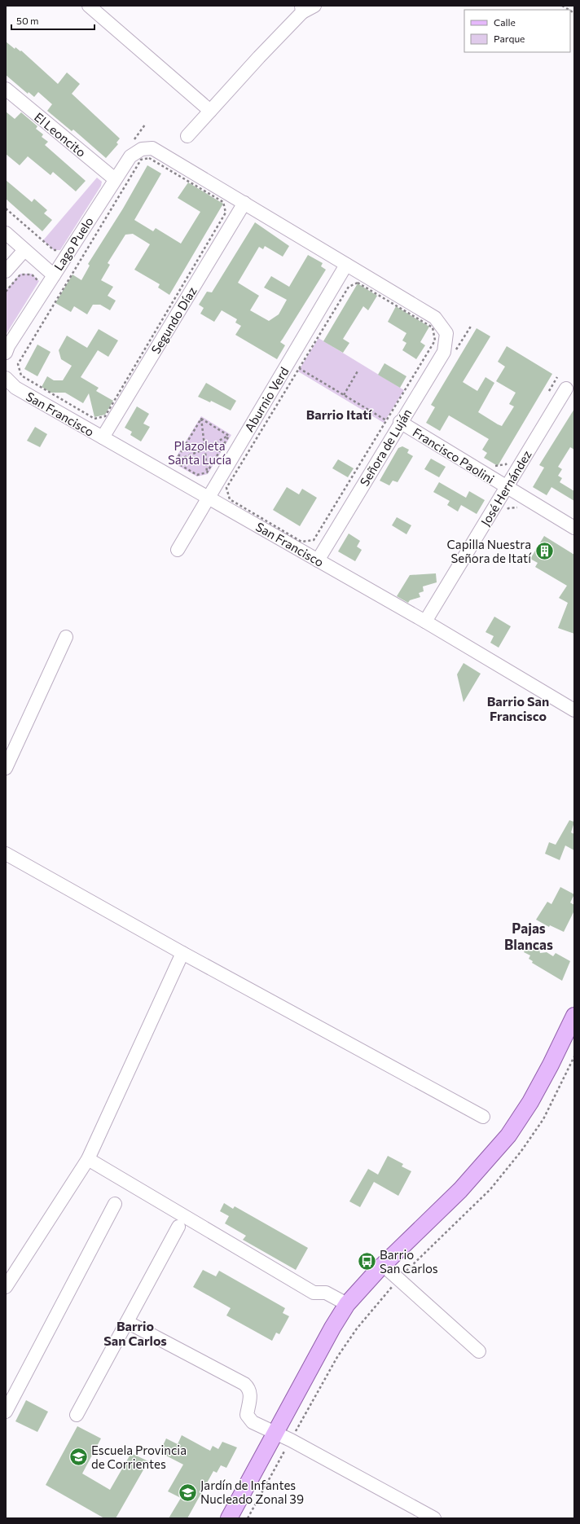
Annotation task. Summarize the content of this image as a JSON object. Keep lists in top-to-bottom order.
{
  "streets": {
    "street": [
      "El Leoncito",
      "Lago Puelo",
      "Segundo Díaz",
      "Aburnio Verd",
      "San Francisco",
      "Señora de Luján",
      "Francisco Paolini",
      "José Hernández"
    ]
  },
  "crossings": [
    ["El Leoncito", "Lago Puelo"],
    ["Lago Puelo", "Segundo Díaz"],
    ["Segundo Díaz", "San Francisco"],
    ["Aburnio Verd", "San Francisco"],
    ["Aburnio Verd", "Señora de Luján"],
    ["San Francisco", "Señora de Luján"],
    ["San Francisco", "José Hernández"],
    ["Señora de Luján", "Francisco Paolini"],
    ["Francisco Paolini", "José Hernández"]
  ],
  "districts": [
    "Barrio Itatí",
    "Barrio San Francisco",
    "Pajas Blancas",
    "Barrio San Carlos"
  ],
  "parks": ["Plazoleta Santa Lucía"],
  "places": {
    "building": ["Capilla Nuestra Señora de Itatí"],
    "bus stop": ["Barrio San Carlos"],
    "school or university": ["Escuela Provincia de Corrientes", "Jardín de Infantes Nucleado Zonal 39"]
  },
  "legend": ["Calle", "Parque"],
  "scale_bar": "50 m"
}
